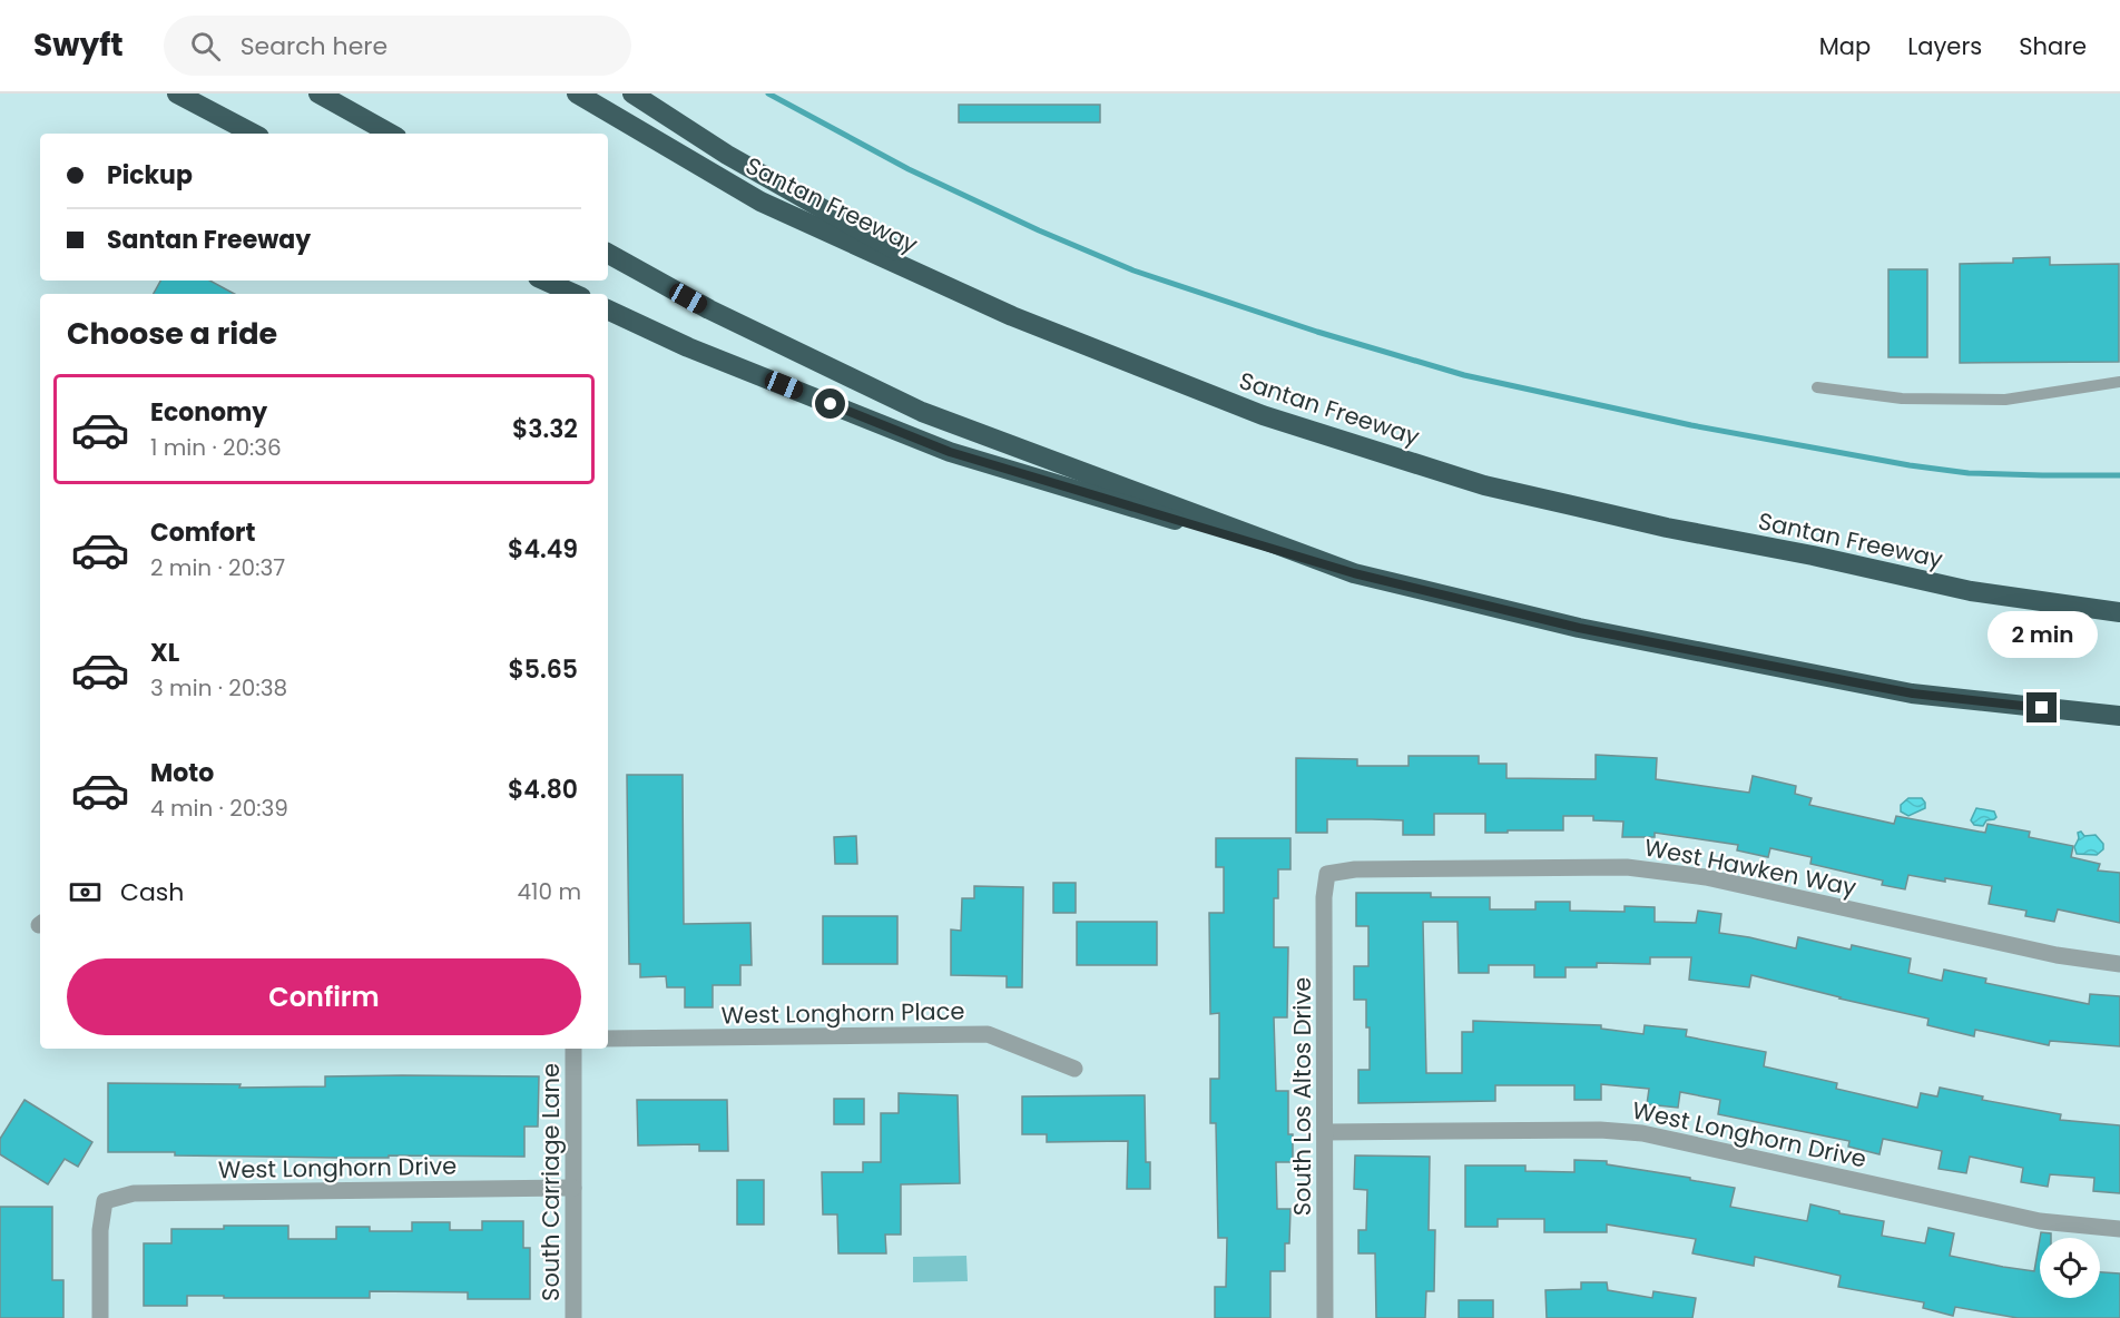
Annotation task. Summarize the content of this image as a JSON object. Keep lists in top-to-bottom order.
{
  "streets": {
    "highway": ["Santan Freeway"],
    "street": [
      "West Hawken Way",
      "West Longhorn Place",
      "South Los Altos Drive",
      "West Longhorn Drive",
      "South Carriage Lane"
    ]
  },
  "crossings": [
    ["West Hawken Way", "South Los Altos Drive"],
    ["South Los Altos Drive", "West Longhorn Drive"],
    ["West Longhorn Drive", "South Carriage Lane"]
  ],
  "page": {
    "header": "Swyft",
    "search": "Search here",
    "nav": ["Map", "Layers", "Share"],
    "banner": ["Pickup", "Santan Freeway"],
    "heading": "Choose a ride",
    "list": [
      {
        "name": "Economy",
        "note": "1 min · 20:36",
        "value": "$3.32"
      },
      {
        "name": "Comfort",
        "note": "2 min · 20:37",
        "value": "$4.49"
      },
      {
        "name": "XL",
        "note": "3 min · 20:38",
        "value": "$5.65"
      },
      {
        "name": "Moto",
        "note": "4 min · 20:39",
        "value": "$4.80"
      }
    ],
    "bubble": "2 min",
    "pay": ["Cash", "410 m"],
    "buttons": "Confirm"
  }
}
